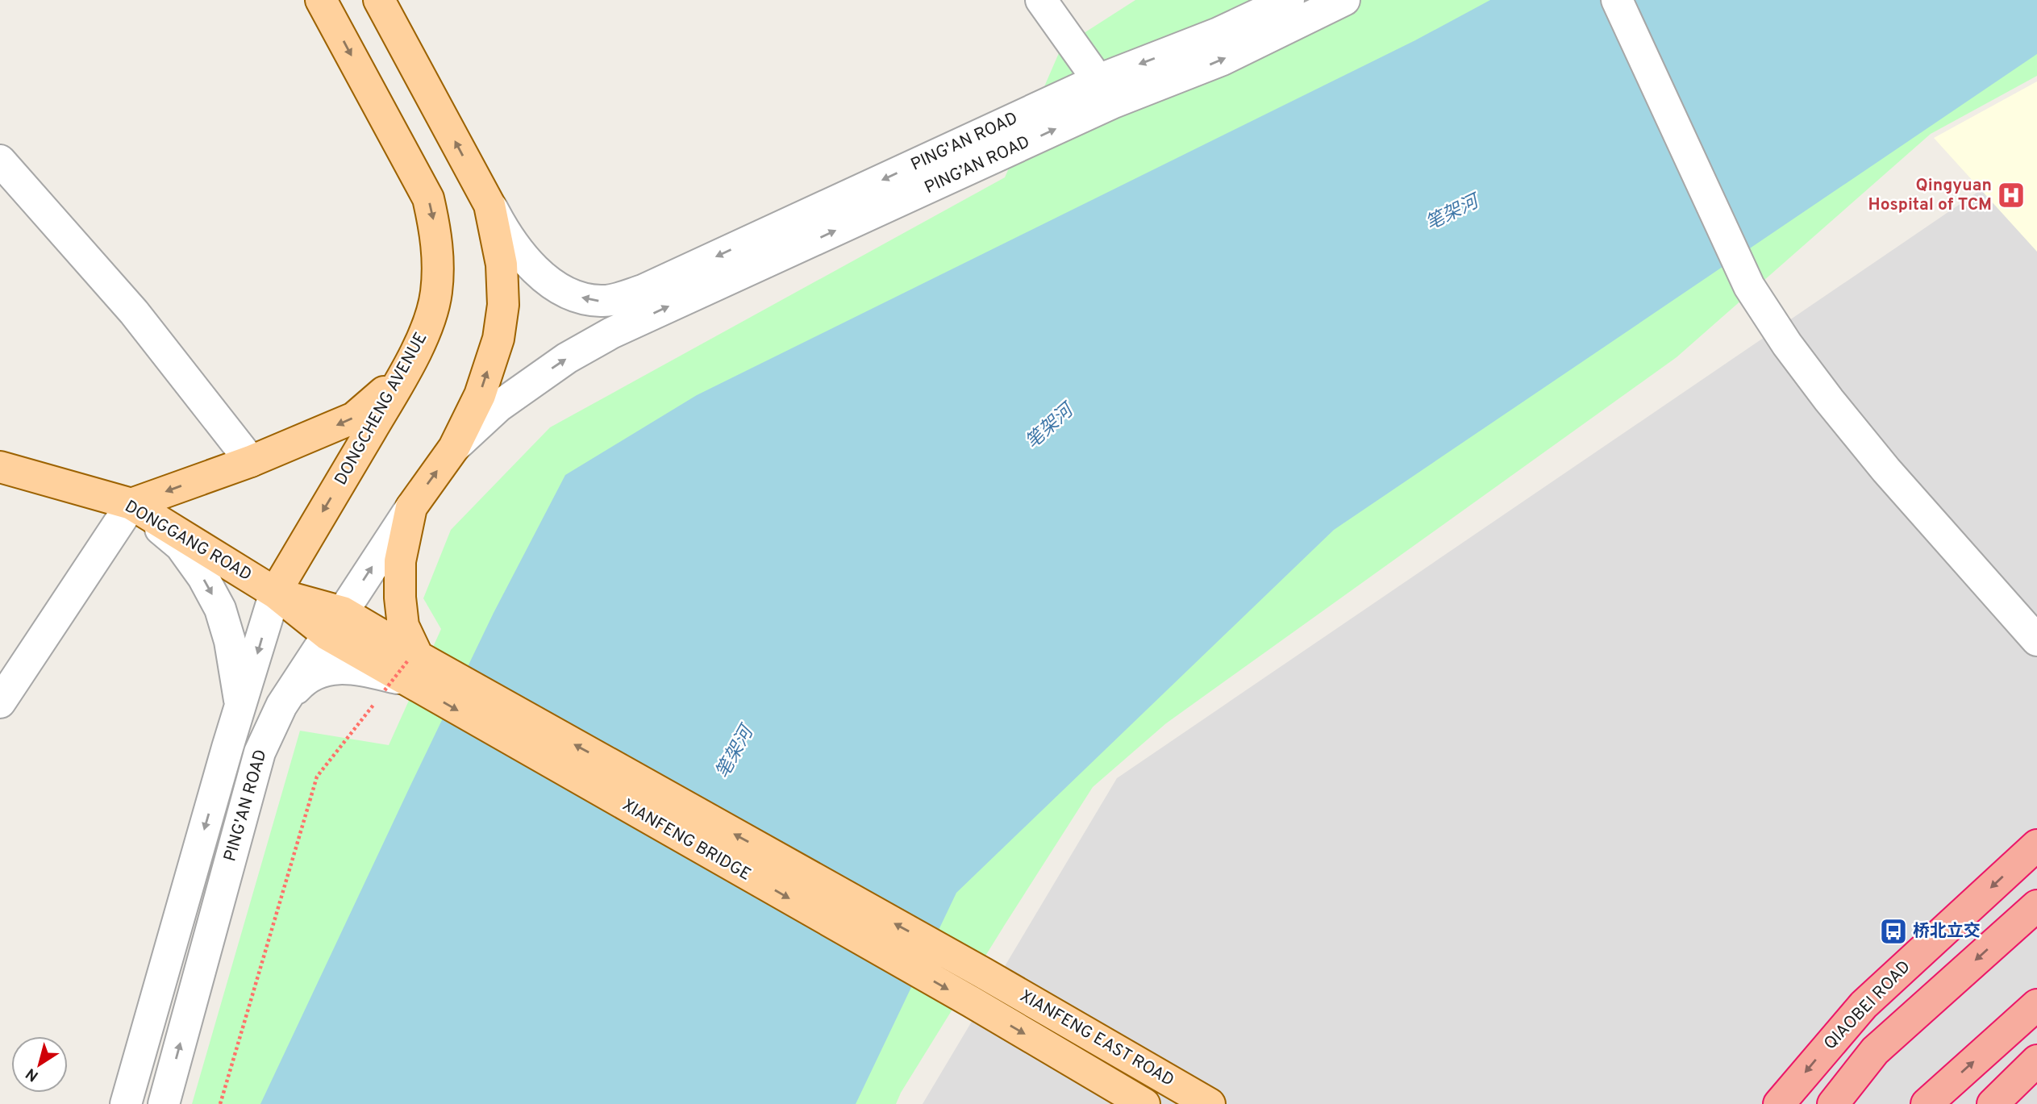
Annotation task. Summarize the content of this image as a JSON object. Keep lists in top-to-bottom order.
{
  "streets": {
    "highway": ["QIAOBEI ROAD"],
    "main road": [
      "DONGCHENG AVENUE",
      "DONGGANG ROAD",
      "XIANFENG BRIDGE",
      "XIANFENG EAST ROAD"
    ],
    "street": ["PING'AN ROAD", "PING’AN ROAD"]
  },
  "crossings": [
    ["PING'AN ROAD", "PING’AN ROAD"],
    ["PING'AN ROAD", "DONGCHENG AVENUE"],
    ["PING'AN ROAD", "DONGGANG ROAD"],
    ["DONGCHENG AVENUE", "DONGGANG ROAD"],
    ["DONGGANG ROAD", "XIANFENG BRIDGE"],
    ["XIANFENG BRIDGE", "XIANFENG EAST ROAD"]
  ],
  "one_way": ["PING’AN ROAD"],
  "water": ["笔架河"],
  "places": {
    "hospital": ["Qingyuan Hospital of TCM"],
    "bus stop": ["桥北立交"]
  },
  "north": "bottom left"
}
